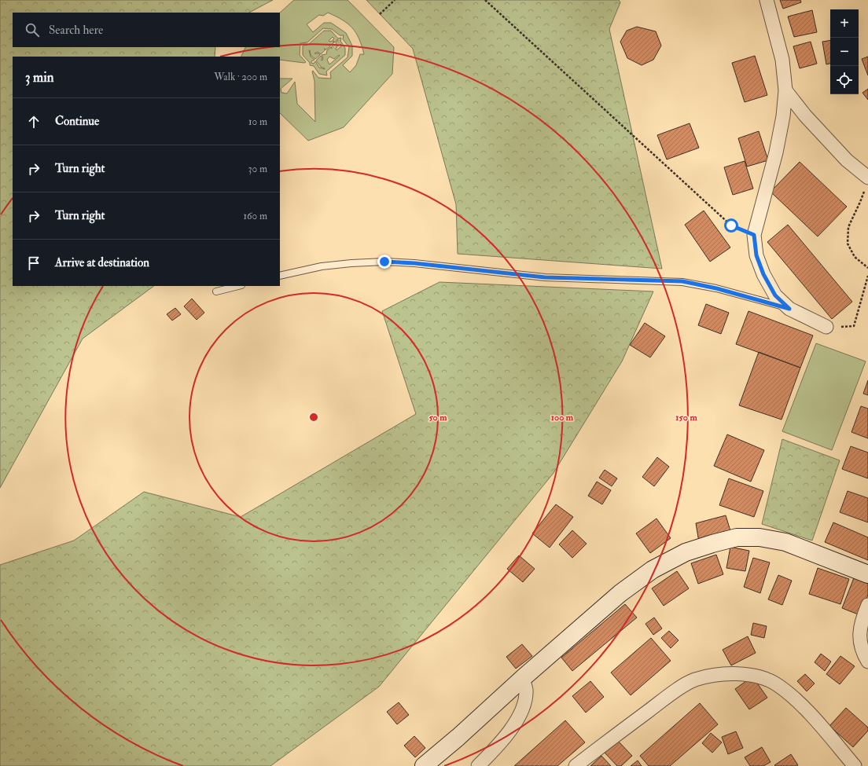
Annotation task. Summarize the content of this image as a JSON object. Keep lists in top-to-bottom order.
{
  "page": {
    "map_buttons": ["+", "−"],
    "search": "Search here",
    "heading": ["3 min", "Walk · 200 m"],
    "list": [
      ["Continue", "10 m"],
      ["Turn right", "30 m"],
      ["Turn right", "160 m"],
      "Arrive at destination"
    ]
  },
  "rings": ["50 m", "100 m", "150 m"]
}
